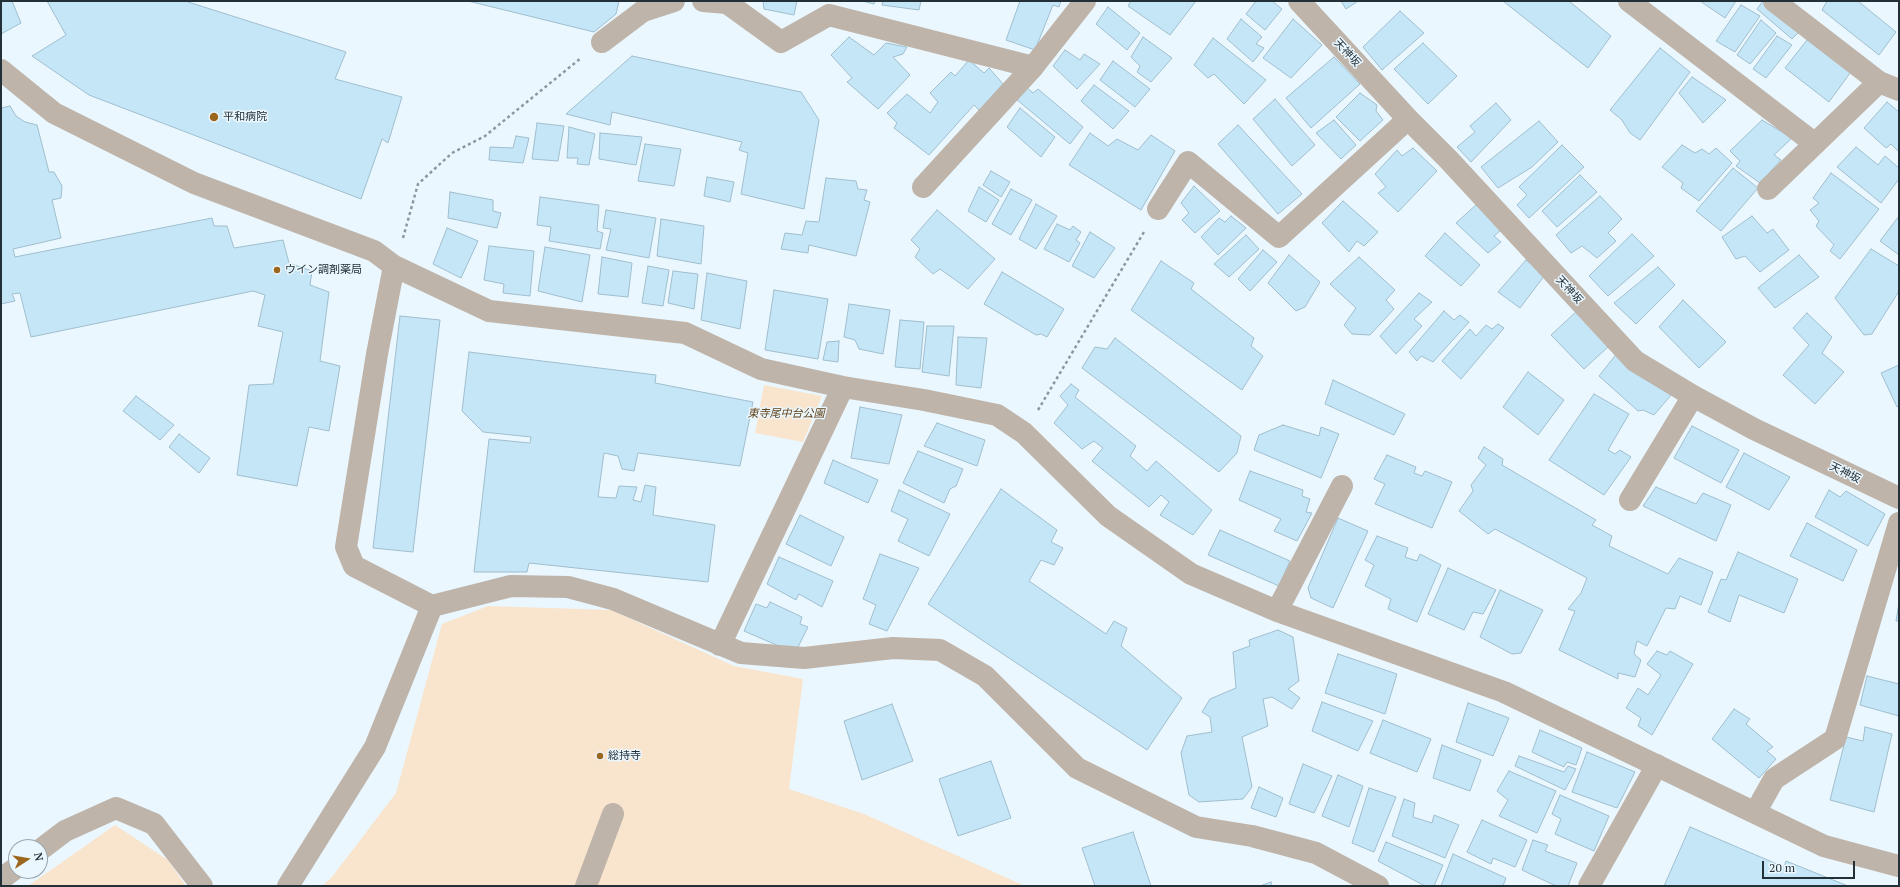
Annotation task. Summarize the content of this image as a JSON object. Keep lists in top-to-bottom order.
{
  "streets": {
    "street": ["天神坂"]
  },
  "parks": ["東寺尾中台公園"],
  "places": ["平和病院", "ウイン調剤薬局", "総持寺"],
  "scale_bar": "20 m",
  "north": "right"
}
